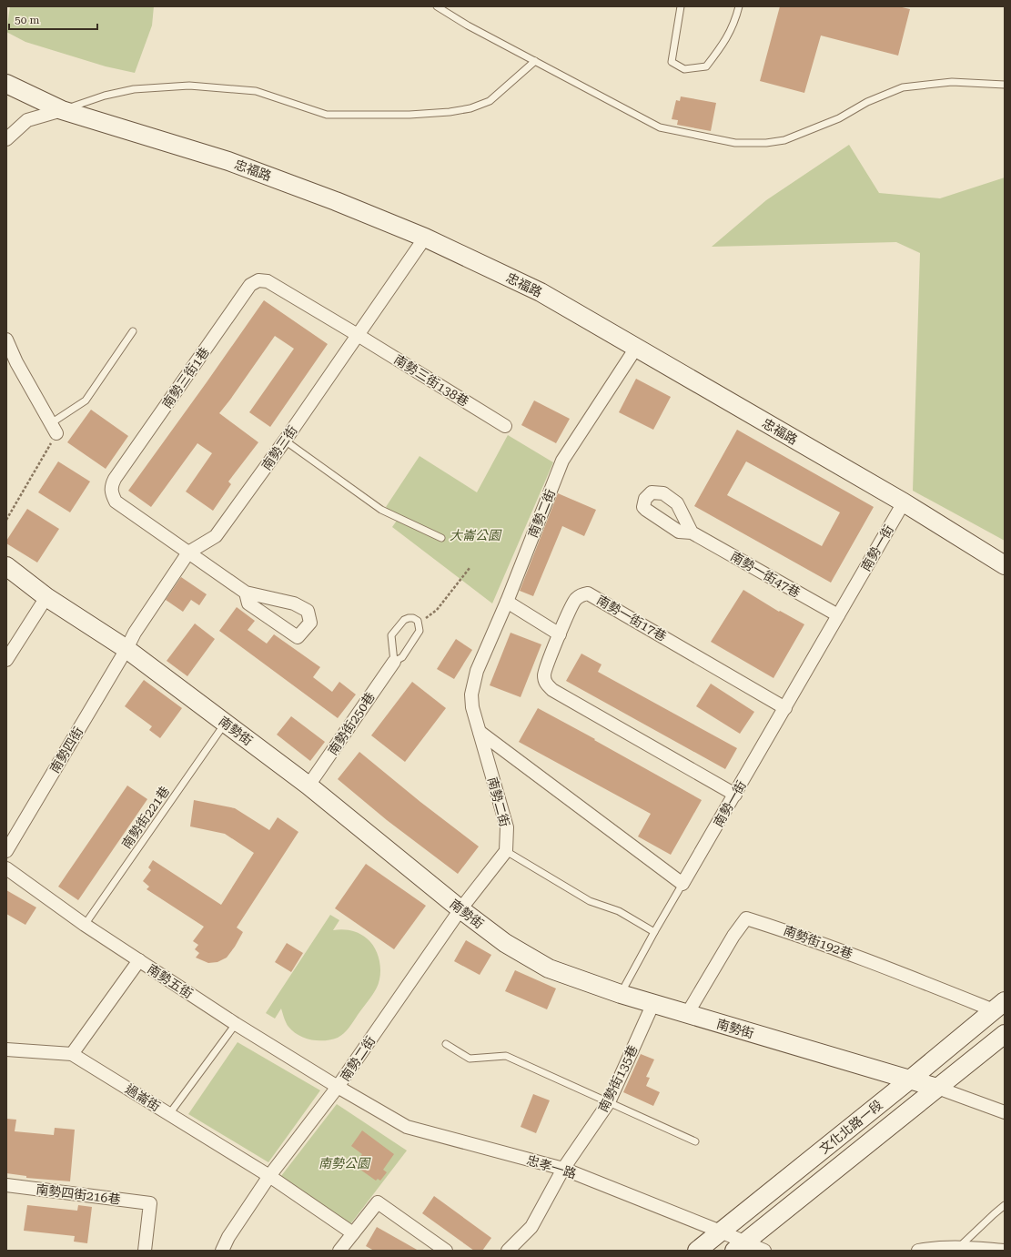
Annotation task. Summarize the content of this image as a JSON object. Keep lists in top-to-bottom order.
{
  "streets": {
    "street": [
      "忠福路",
      "南勢三街1巷",
      "南勢三街138巷",
      "南勢三街",
      "南勢二街",
      "南勢一街",
      "南勢一街47巷",
      "南勢一街17巷",
      "南勢街250巷",
      "南勢街",
      "南勢四街",
      "南勢街192巷",
      "南勢五街",
      "南勢街135巷",
      "過崙街",
      "文化北路一段",
      "忠孝一路",
      "南勢四街216巷"
    ],
    "lane": ["南勢街221巷"]
  },
  "crossings": [
    ["忠福路", "南勢三街"],
    ["忠福路", "南勢二街"],
    ["忠福路", "南勢一街"],
    ["南勢三街1巷", "南勢三街138巷"],
    ["南勢三街1巷", "南勢三街"],
    ["南勢三街138巷", "南勢三街"],
    ["南勢三街", "南勢街"],
    ["南勢三街", "南勢四街"],
    ["南勢二街", "南勢街"],
    ["南勢二街", "南勢五街"],
    ["南勢二街", "過崙街"],
    ["南勢二街", "忠孝一路"],
    ["南勢一街", "南勢一街47巷"],
    ["南勢一街", "南勢一街17巷"],
    ["南勢街250巷", "南勢街"],
    ["南勢街", "南勢四街"],
    ["南勢街", "南勢街221巷"],
    ["南勢街", "南勢街192巷"],
    ["南勢街", "南勢街135巷"],
    ["南勢街", "文化北路一段"],
    ["南勢街221巷", "南勢五街"],
    ["南勢街192巷", "文化北路一段"],
    ["南勢五街", "忠孝一路"],
    ["南勢街135巷", "忠孝一路"],
    ["文化北路一段", "忠孝一路"]
  ],
  "parks": ["大崙公園", "南勢公園"],
  "scale_bar": "50 m"
}
